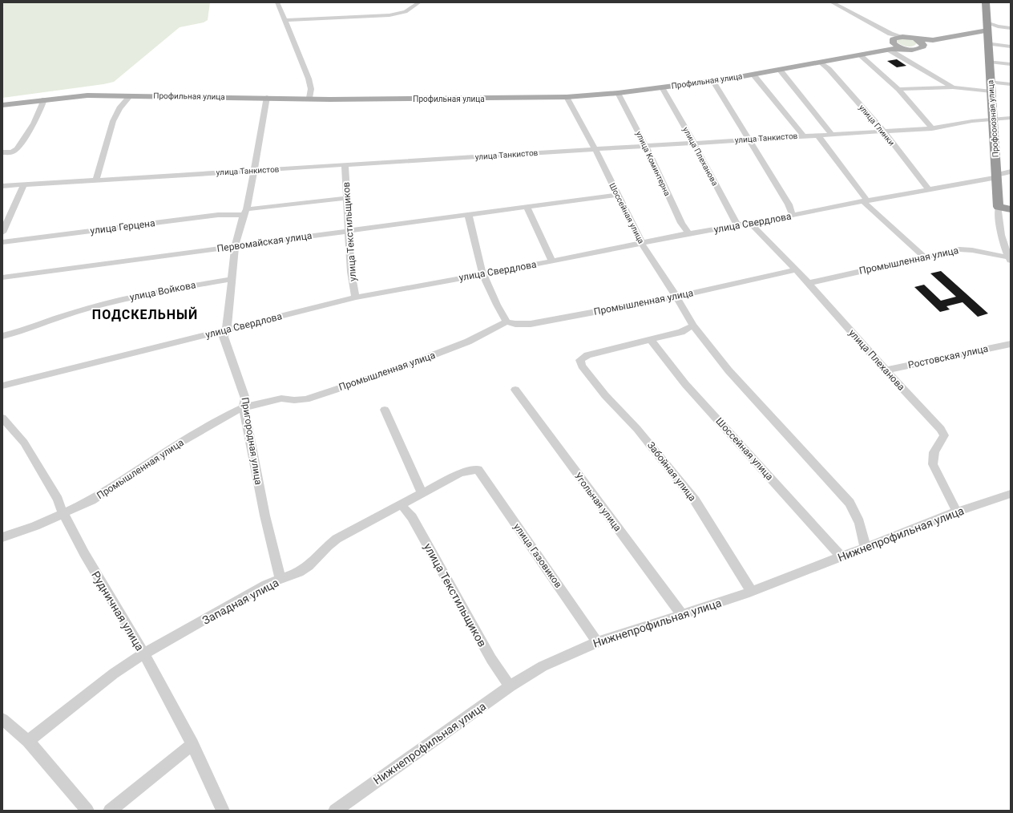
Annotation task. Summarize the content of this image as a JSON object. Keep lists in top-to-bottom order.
{
  "streets": {
    "highway": ["Профсоюзная улица"],
    "main road": ["Профильная улица"],
    "street": [
      "улица Глинки",
      "улица Танкистов",
      "улица Плеханова",
      "улица Коминтерна",
      "Шоссейная улица",
      "улица Свердлова",
      "улица Герцена",
      "улица Текстильщиков",
      "Первомайская улица",
      "Промышленная улица",
      "улица Войкова",
      "Ростовская улица",
      "Пригородная улица",
      "Забойная улица",
      "Угольная улица",
      "Нижнепрофильная улица",
      "улица Газовиков",
      "Западная улица",
      "Рудничная улица"
    ]
  },
  "crossings": [
    ["Профильная улица", "улица Глинки"],
    ["Профильная улица", "улица Плеханова"],
    ["Профильная улица", "улица Коминтерна"],
    ["Профильная улица", "Шоссейная улица"],
    ["Профильная улица", "Пригородная улица"],
    ["Профсоюзная улица", "улица Танкистов"],
    ["Профсоюзная улица", "улица Свердлова"],
    ["улица Глинки", "улица Танкистов"],
    ["улица Глинки", "улица Свердлова"],
    ["улица Танкистов", "улица Плеханова"],
    ["улица Танкистов", "улица Коминтерна"],
    ["улица Танкистов", "Шоссейная улица"],
    ["улица Танкистов", "улица Текстильщиков"],
    ["улица Танкистов", "Пригородная улица"],
    ["улица Плеханова", "улица Свердлова"],
    ["улица Плеханова", "Промышленная улица"],
    ["улица Плеханова", "Ростовская улица"],
    ["улица Плеханова", "Нижнепрофильная улица"],
    ["улица Коминтерна", "улица Свердлова"],
    ["Шоссейная улица", "улица Свердлова"],
    ["Шоссейная улица", "Первомайская улица"],
    ["Шоссейная улица", "Промышленная улица"],
    ["Шоссейная улица", "Забойная улица"],
    ["Шоссейная улица", "Нижнепрофильная улица"],
    ["улица Свердлова", "улица Текстильщиков"],
    ["улица Свердлова", "Пригородная улица"],
    ["улица Герцена", "улица Текстильщиков"],
    ["улица Герцена", "Пригородная улица"],
    ["улица Текстильщиков", "Первомайская улица"],
    ["улица Текстильщиков", "Нижнепрофильная улица"],
    ["улица Текстильщиков", "Западная улица"],
    ["Первомайская улица", "Пригородная улица"],
    ["Промышленная улица", "Пригородная улица"],
    ["Промышленная улица", "Рудничная улица"],
    ["улица Войкова", "Пригородная улица"],
    ["Пригородная улица", "Западная улица"],
    ["Забойная улица", "Нижнепрофильная улица"],
    ["Угольная улица", "Нижнепрофильная улица"],
    ["Нижнепрофильная улица", "улица Газовиков"],
    ["улица Газовиков", "Западная улица"],
    ["Западная улица", "Рудничная улица"]
  ],
  "districts": ["ПОДСКЕЛЬНЫЙ"]
}
